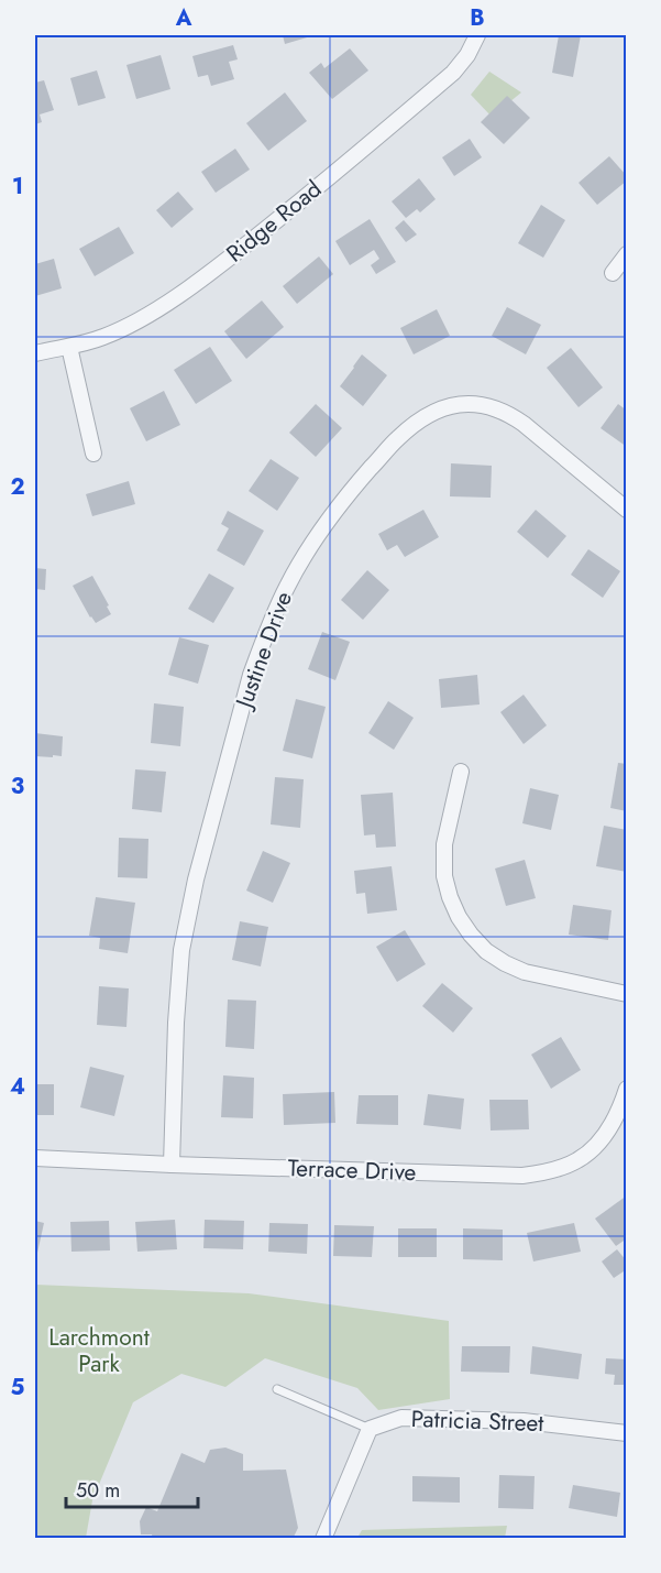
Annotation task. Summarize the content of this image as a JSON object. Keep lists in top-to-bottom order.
{
  "streets": {
    "street": [
      "Ridge Road",
      "Justine Drive",
      "Terrace Drive",
      "Patricia Street"
    ]
  },
  "crossings": [
    ["Justine Drive", "Terrace Drive"]
  ],
  "parks": ["Larchmont Park"],
  "scale_bar": "50 m",
  "grid": {
    "columns": ["A", "B"],
    "rows": [
      "1",
      "2",
      "3",
      "4",
      "5"
    ]
  }
}
